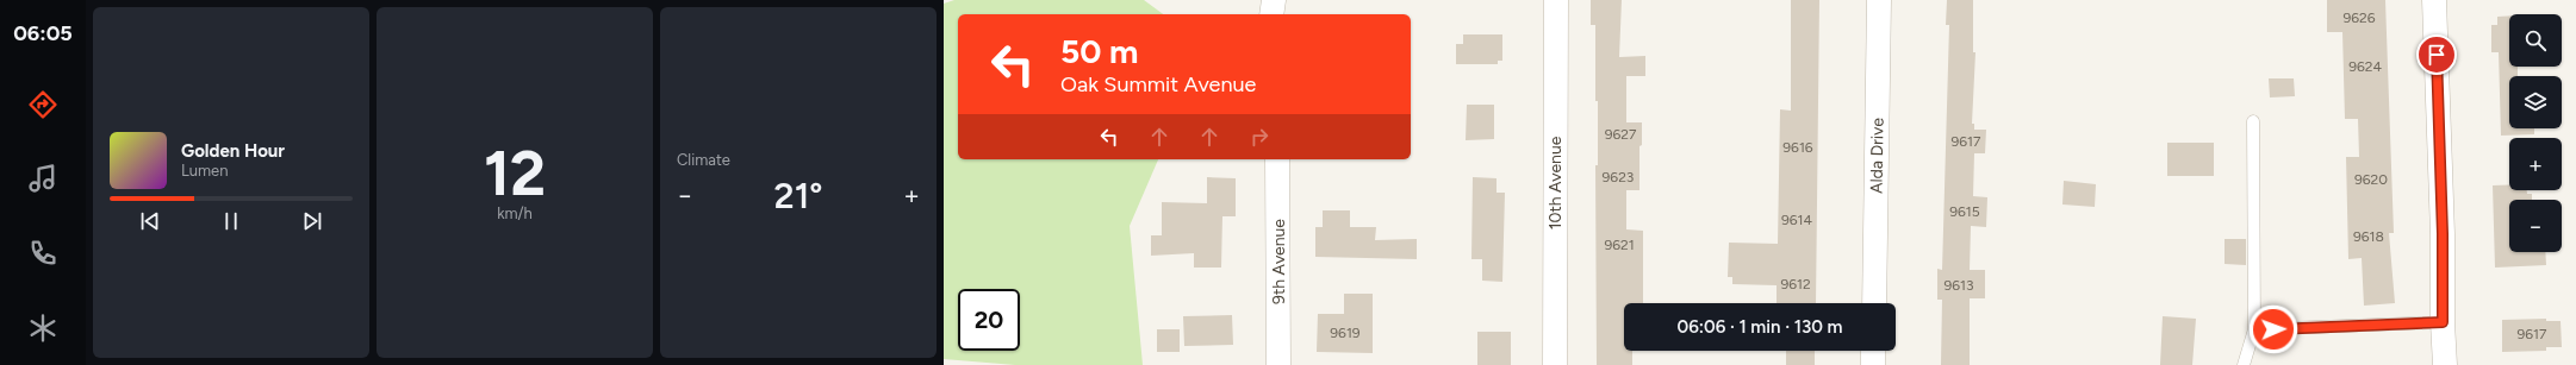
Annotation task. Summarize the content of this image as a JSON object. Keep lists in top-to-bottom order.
{
  "streets": {
    "street": ["Alda Drive", "10th Avenue", "9th Avenue"]
  },
  "house_numbers": [
    "9626",
    "9624",
    "9627",
    "9617",
    "9616",
    "9623",
    "9620",
    "9615",
    "9614",
    "9618",
    "9621",
    "9612",
    "9613",
    "9619",
    "9617"
  ],
  "page": {
    "tabs": "06:05",
    "tile": [
      ["12", "km/h"],
      "Climate"
    ],
    "map_buttons": ["+", "−"],
    "turn": ["50 m", "Oak Summit Avenue"],
    "song": ["Golden Hour", "Lumen"],
    "heat": ["−", "21°", "+"],
    "limit": "20",
    "trip": "06:06 · 1 min · 130 m"
  }
}
